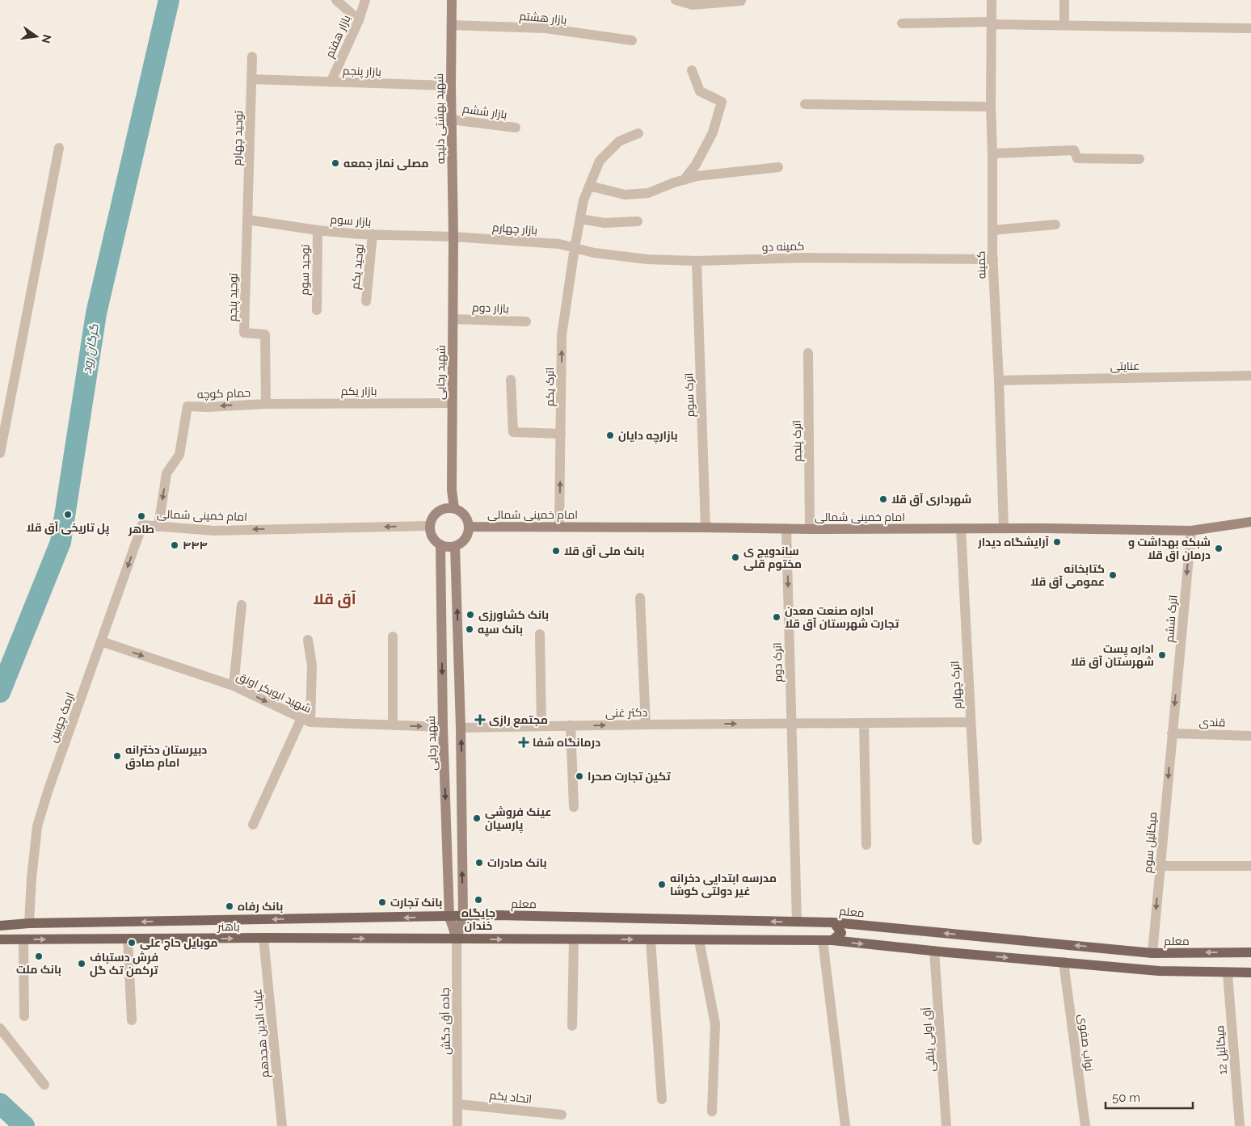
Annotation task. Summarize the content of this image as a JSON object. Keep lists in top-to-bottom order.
{
  "streets": {
    "main road": [
      "شهید بهشتی دلیجه",
      "شهید رجایی",
      "امام خمینی شمالی",
      "معلم",
      "باهنر",
      "جاده آق دگش"
    ],
    "street": [
      "بازار هشتم",
      "بازار هفتم",
      "بازار پنجم",
      "بازار ششم",
      "توحید چهارم",
      "بازار سوم",
      "بازار چهارم",
      "کمینه دو",
      "کمینه",
      "توحید یکم",
      "توحید سوم",
      "توحید پنجم",
      "بازار دوم",
      "عنایتی",
      "اترک یکم",
      "بازار یکم",
      "حمام کوچه",
      "اترک سوم",
      "اترک پنجم",
      "اترک ششم",
      "اترک دوم",
      "اترک چهارم",
      "شهید ابوبکر اونق",
      "دکتر غنی",
      "ارمک چوبین",
      "قندی",
      "میکائیل سوم",
      "غیاث الدین هجدهم",
      "آق اولی یلقی",
      "نواب صفوی",
      "میکائیل 12",
      "اتحاد یکم"
    ]
  },
  "crossings": [
    ["بازار هشتم", "شهید بهشتی دلیجه"],
    ["بازار هفتم", "بازار پنجم"],
    ["بازار پنجم", "شهید بهشتی دلیجه"],
    ["بازار پنجم", "توحید چهارم"],
    ["بازار ششم", "شهید بهشتی دلیجه"],
    ["شهید بهشتی دلیجه", "بازار سوم"],
    ["شهید بهشتی دلیجه", "بازار چهارم"],
    ["شهید بهشتی دلیجه", "شهید رجایی"],
    ["توحید چهارم", "بازار سوم"],
    ["توحید چهارم", "توحید پنجم"],
    ["بازار سوم", "بازار چهارم"],
    ["بازار سوم", "توحید یکم"],
    ["بازار سوم", "توحید سوم"],
    ["بازار سوم", "توحید پنجم"],
    ["بازار سوم", "شهید رجایی"],
    ["بازار چهارم", "کمینه دو"],
    ["بازار چهارم", "شهید رجایی"],
    ["بازار چهارم", "اترک یکم"],
    ["کمینه دو", "کمینه"],
    ["کمینه دو", "اترک یکم"],
    ["کمینه دو", "اترک سوم"],
    ["کمینه", "عنایتی"],
    ["کمینه", "امام خمینی شمالی"],
    ["توحید پنجم", "بازار یکم"],
    ["توحید پنجم", "حمام کوچه"],
    ["بازار دوم", "شهید رجایی"],
    ["شهید رجایی", "بازار یکم"],
    ["شهید رجایی", "امام خمینی شمالی"],
    ["شهید رجایی", "شهید ابوبکر اونق"],
    ["شهید رجایی", "معلم"],
    ["شهید رجایی", "باهنر"],
    ["شهید رجایی", "جاده آق دگش"],
    ["اترک یکم", "امام خمینی شمالی"],
    ["بازار یکم", "حمام کوچه"],
    ["حمام کوچه", "امام خمینی شمالی"],
    ["اترک سوم", "امام خمینی شمالی"],
    ["اترک پنجم", "امام خمینی شمالی"],
    ["امام خمینی شمالی", "اترک ششم"],
    ["امام خمینی شمالی", "اترک دوم"],
    ["امام خمینی شمالی", "اترک چهارم"],
    ["امام خمینی شمالی", "ارمک چوبین"],
    ["اترک ششم", "قندی"],
    ["اترک ششم", "میکائیل سوم"],
    ["اترک دوم", "دکتر غنی"],
    ["اترک دوم", "معلم"],
    ["اترک چهارم", "دکتر غنی"],
    ["شهید ابوبکر اونق", "ارمک چوبین"],
    ["ارمک چوبین", "باهنر"],
    ["قندی", "میکائیل سوم"],
    ["میکائیل سوم", "معلم"],
    ["معلم", "باهنر"],
    ["معلم", "جاده آق دگش"],
    ["باهنر", "جاده آق دگش"],
    ["باهنر", "غیاث الدین هجدهم"],
    ["جاده آق دگش", "اتحاد یکم"]
  ],
  "one_way": [
    "اترک یکم",
    "اترک ششم",
    "اترک دوم",
    "شهید ابوبکر اونق",
    "دکتر غنی",
    "میکائیل سوم"
  ],
  "districts": ["آق قلا"],
  "water": ["گرگان رود"],
  "places": {
    "other": [
      "مصلی نماز جمعه",
      "بازارچه دایان",
      "شهرداری آق قلا",
      "پل تاریخی آق قلا",
      "طاهر",
      "آرایشگاه دیدار",
      "۴۴۴",
      "شبکه بهداشت و درمان اق قلا",
      "بانک ملی آق قلا",
      "ساندویچ ی مختوم قلی",
      "کتابخانه عمومی آق قلا",
      "بانک کشاورزی",
      "اداره صنعت معدن تجارت شهرستان آق قلا",
      "بانک سپه",
      "اداره پست شهرستان آق قلا",
      "دبیرستان دخترانه امام صادق",
      "تکین تجارت صحرا",
      "عینک فروشی پارسیان",
      "بانک صادرات",
      "مدرسه ابتدایی دخرانه غیر دولتی کوشا",
      "جایگاه خندان",
      "بانک تجارت",
      "بانک رفاه",
      "موبایل حاج علی",
      "بانک ملت",
      "فرش دستباف ترکمن تک گل"
    ],
    "health": ["مجتمع رازی", "درمانگاه شفا"]
  },
  "scale_bar": "50 m",
  "north": "right"
}
